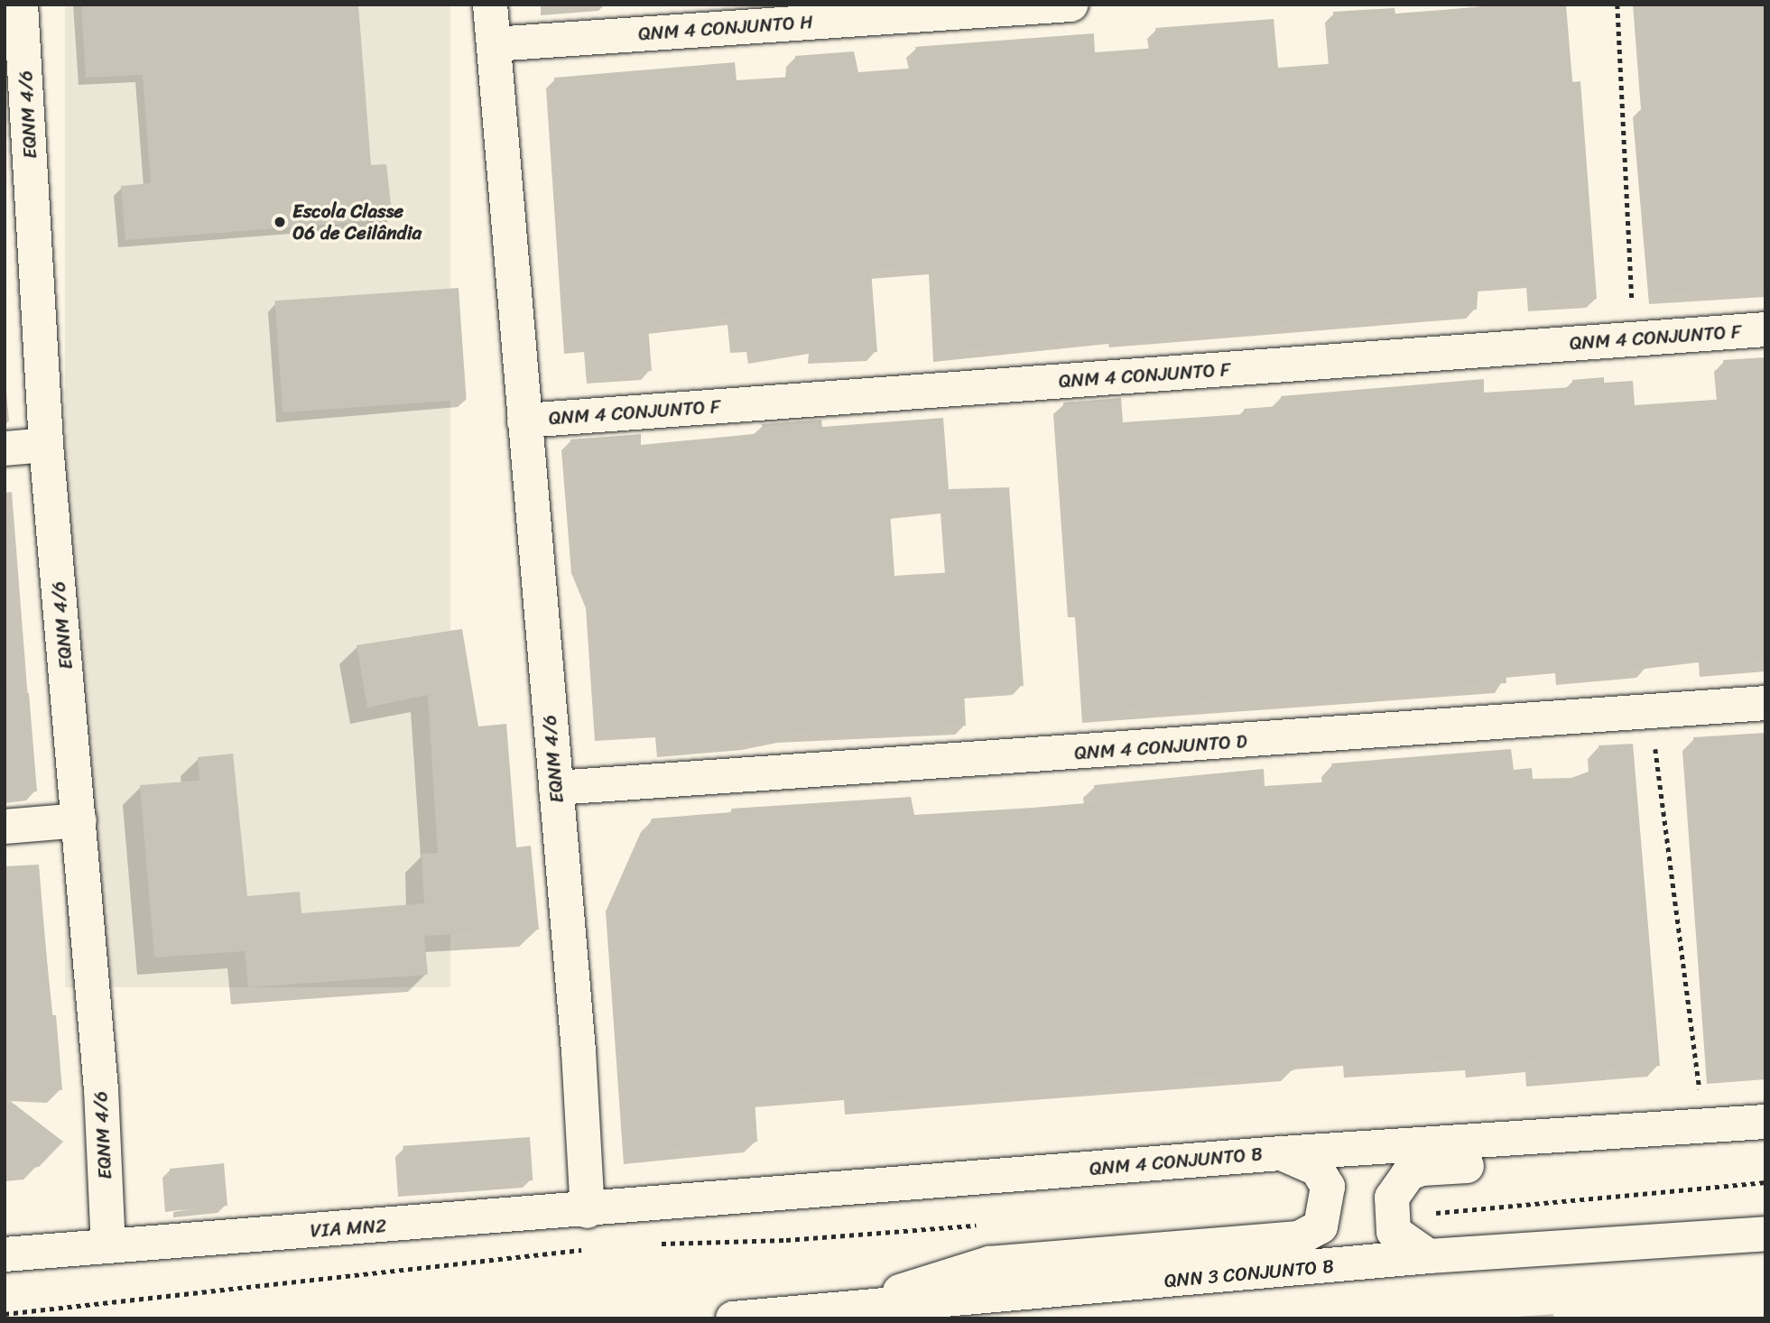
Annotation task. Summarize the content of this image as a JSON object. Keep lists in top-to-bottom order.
{
  "streets": {
    "street": [
      "QNM 4 CONJUNTO H",
      "EQNM 4/6",
      "QNM 4 CONJUNTO F",
      "QNM 4 CONJUNTO D",
      "QNM 4 CONJUNTO B",
      "VIA MN2",
      "QNN 3 CONJUNTO B"
    ]
  },
  "crossings": [
    ["QNM 4 CONJUNTO H", "EQNM 4/6"],
    ["EQNM 4/6", "QNM 4 CONJUNTO F"],
    ["EQNM 4/6", "QNM 4 CONJUNTO D"],
    ["EQNM 4/6", "QNM 4 CONJUNTO B"],
    ["EQNM 4/6", "VIA MN2"],
    ["QNM 4 CONJUNTO B", "VIA MN2"]
  ],
  "places": ["Escola Classe 06 de Ceilândia"]
}
